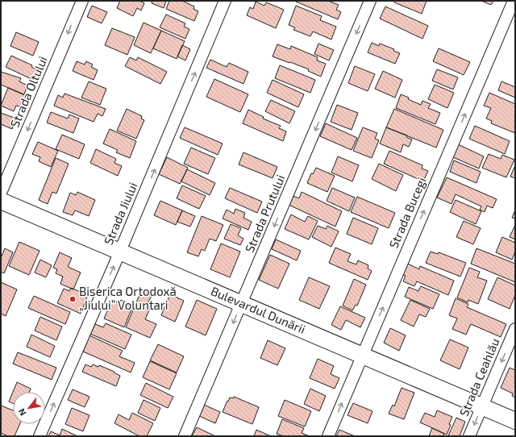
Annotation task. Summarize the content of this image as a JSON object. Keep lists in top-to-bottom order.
{
  "streets": {
    "street": [
      "Strada Oltului",
      "Strada Bucegi",
      "Strada Jiului",
      "Strada Prutului",
      "Bulevardul Dunării",
      "Strada Ceahlău"
    ]
  },
  "crossings": [
    ["Strada Bucegi", "Bulevardul Dunării"],
    ["Strada Jiului", "Bulevardul Dunării"],
    ["Strada Prutului", "Bulevardul Dunării"],
    ["Bulevardul Dunării", "Strada Ceahlău"]
  ],
  "one_way": [
    "Strada Oltului",
    "Strada Bucegi",
    "Strada Jiului",
    "Strada Prutului",
    "Strada Ceahlău"
  ],
  "places": ["Biserica Ortodoxă „Jiului” Voluntari"],
  "north": "bottom left"
}
